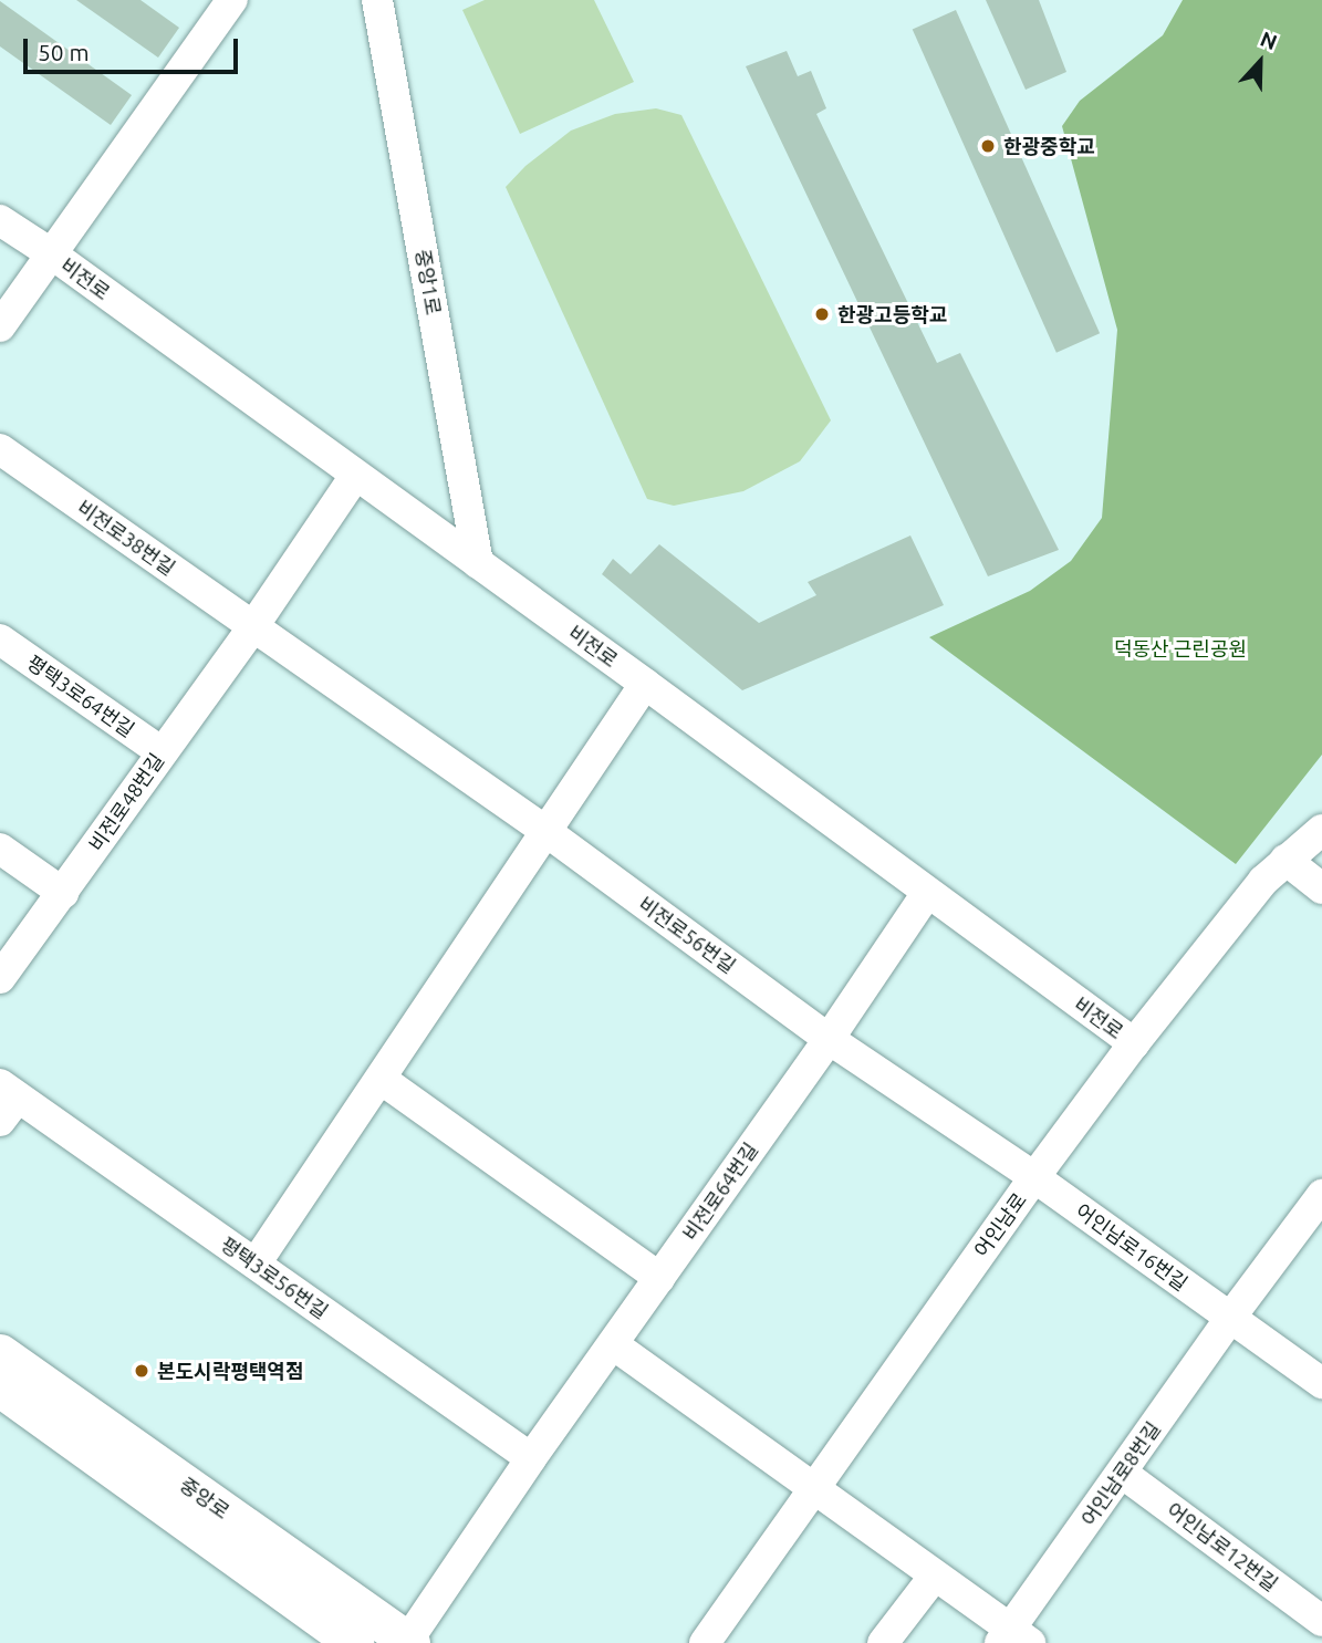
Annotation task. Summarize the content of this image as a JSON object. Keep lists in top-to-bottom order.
{
  "streets": {
    "main road": ["중앙로"],
    "street": [
      "비전로",
      "중앙1로",
      "비전로38번길",
      "평택3로64번길",
      "비전로48번길",
      "비전로56번길",
      "비전로64번길",
      "어인남로",
      "어인남로16번길",
      "평택3로56번길",
      "어인남로8번길",
      "어인남로12번길"
    ]
  },
  "crossings": [
    ["비전로", "중앙1로"],
    ["비전로", "비전로48번길"],
    ["비전로", "비전로64번길"],
    ["비전로", "어인남로"],
    ["비전로38번길", "비전로48번길"],
    ["평택3로64번길", "비전로48번길"],
    ["비전로56번길", "비전로64번길"],
    ["비전로64번길", "평택3로56번길"],
    ["비전로64번길", "중앙로"],
    ["어인남로", "어인남로16번길"],
    ["어인남로", "어인남로8번길"],
    ["어인남로16번길", "어인남로8번길"],
    ["어인남로8번길", "어인남로12번길"]
  ],
  "parks": ["덕동산 근린공원"],
  "places": ["한광중학교", "한광고등학교", "본도시락평택역점"],
  "scale_bar": "50 m",
  "north": "top"
}
